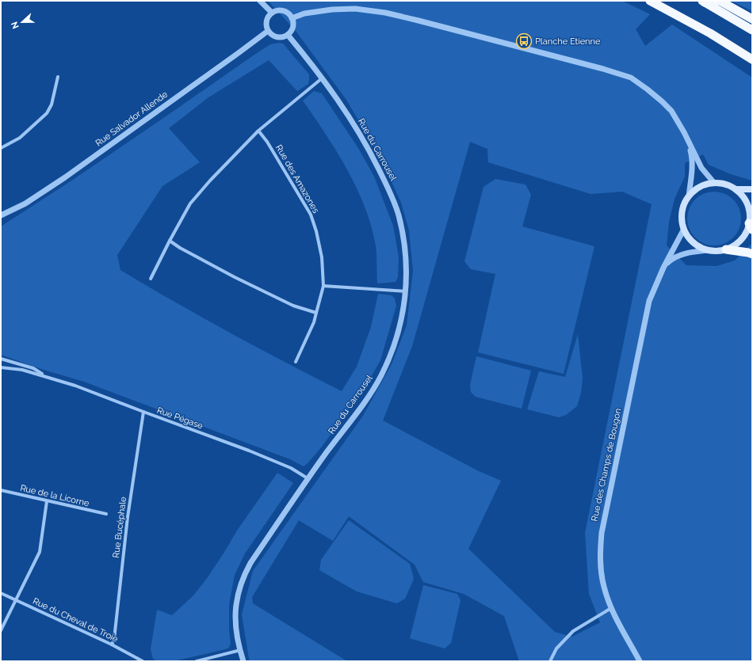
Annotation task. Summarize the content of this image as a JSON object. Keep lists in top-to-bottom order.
{
  "streets": {
    "street": [
      "Rue Salvador Allende",
      "Rue du Carrousel",
      "Rue des Amazones",
      "Rue Pégase",
      "Rue des Champs de Bougon",
      "Rue de la Licorne",
      "Rue Bucéphale",
      "Rue du Cheval de Troie"
    ]
  },
  "crossings": [
    ["Rue Salvador Allende", "Rue du Carrousel"],
    ["Rue du Carrousel", "Rue Pégase"],
    ["Rue Pégase", "Rue Bucéphale"],
    ["Rue Bucéphale", "Rue du Cheval de Troie"]
  ],
  "places": {
    "bus stop": ["Planche Etienne"]
  },
  "north": "left"
}
